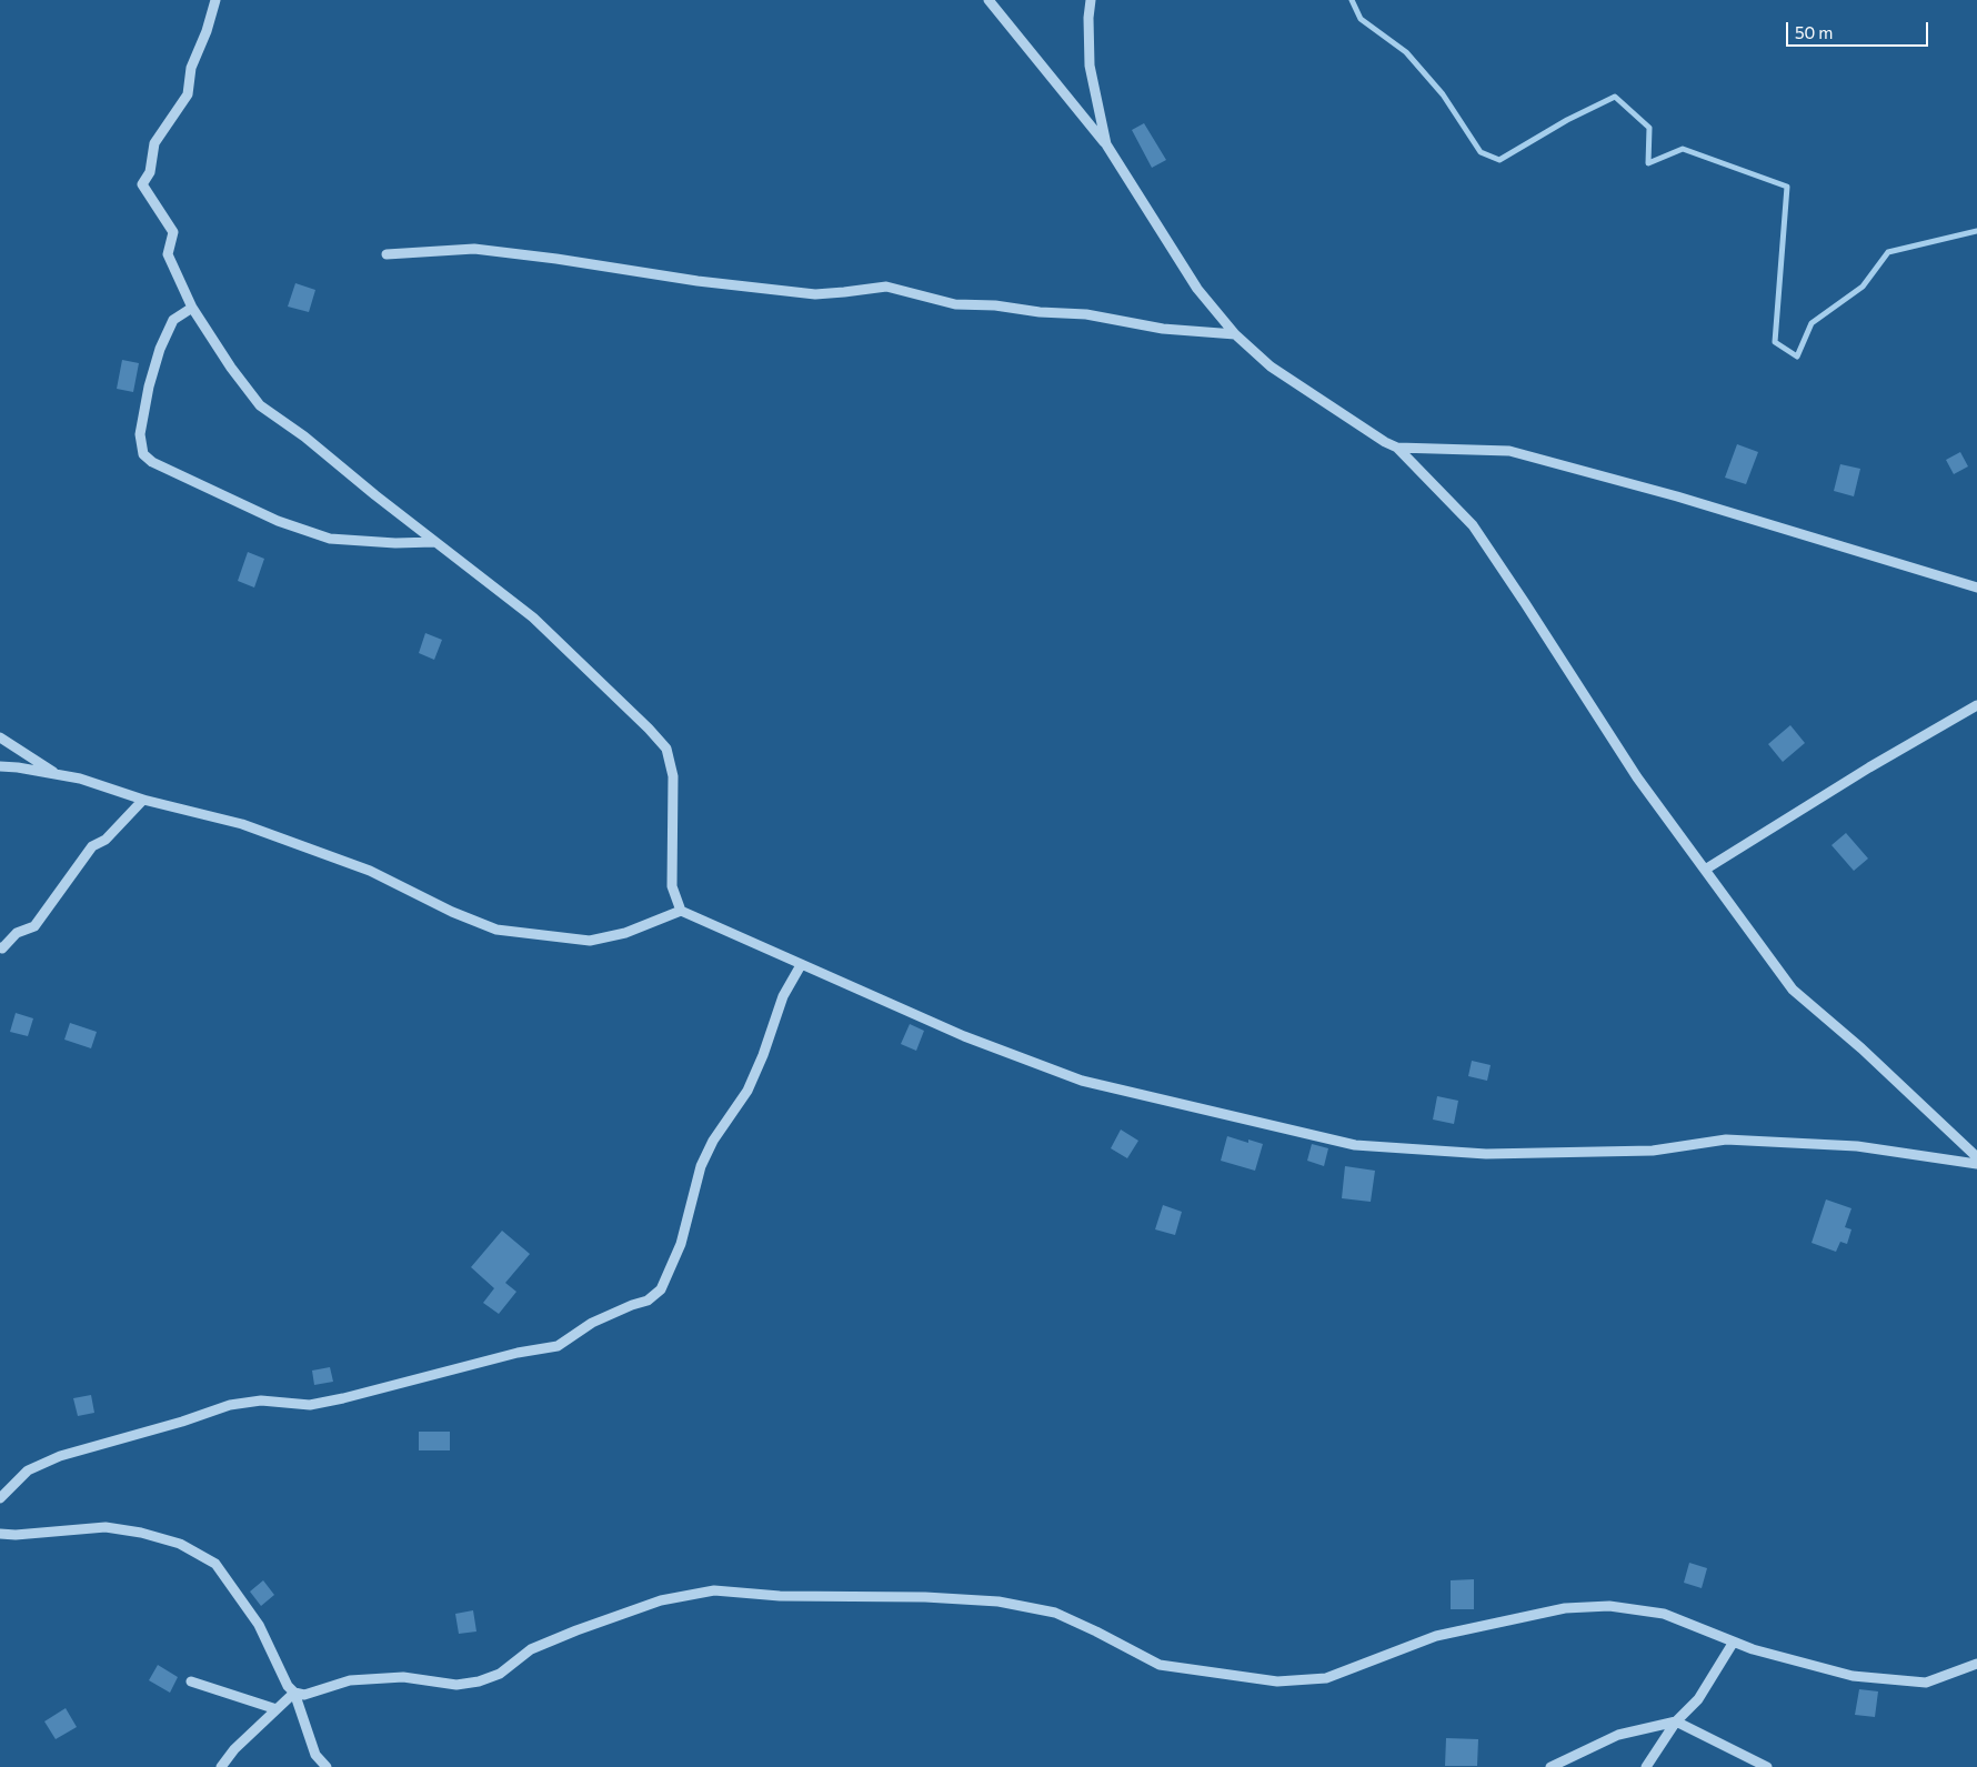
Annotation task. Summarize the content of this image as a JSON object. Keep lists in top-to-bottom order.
{
  "scale_bar": "50 m"
}
